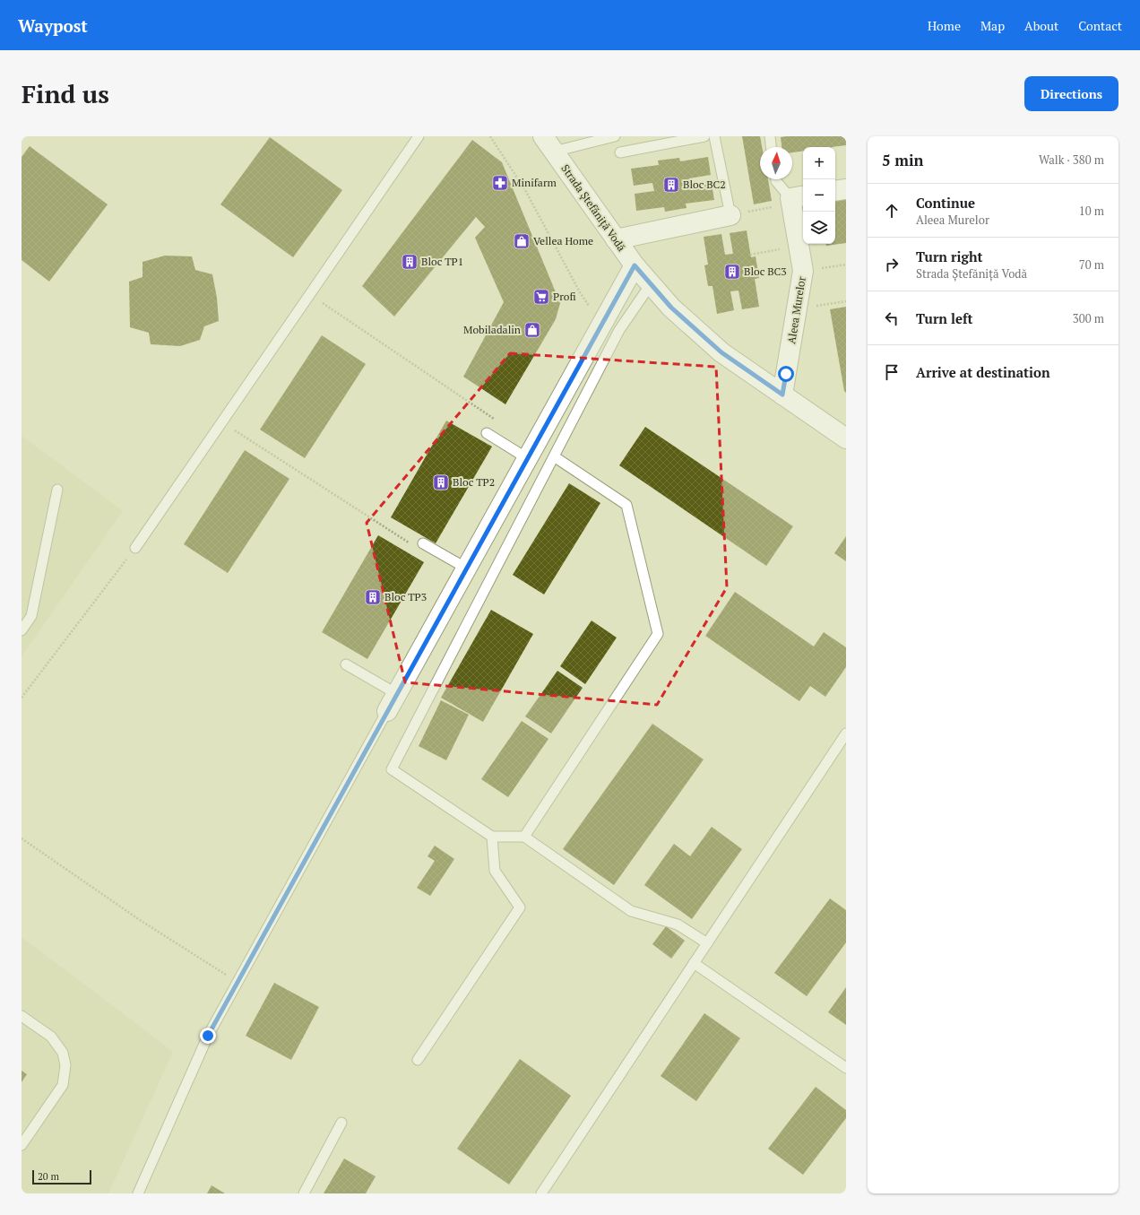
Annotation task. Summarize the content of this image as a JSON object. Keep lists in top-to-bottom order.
{
  "streets": {
    "street": ["Strada Ștefăniță Vodă", "Aleea Murelor"]
  },
  "crossings": [
    ["Strada Ștefăniță Vodă", "Aleea Murelor"]
  ],
  "places": {
    "pharmacy": ["Minifarm"],
    "building": [
      "Bloc BC2",
      "Bloc TP1",
      "Bloc BC3",
      "Bloc TP2",
      "Bloc TP3"
    ],
    "shop": ["Vellea Home", "Mobiladalin"],
    "supermarket": ["Profi"]
  },
  "scale_bar": "20 m",
  "north": "top",
  "page": {
    "header": "Waypost",
    "nav": [
      "Home",
      "Map",
      "About",
      "Contact"
    ],
    "buttons": "Directions",
    "title": "Find us",
    "heading": ["5 min", "Walk · 380 m"],
    "map_buttons": ["+", "−"],
    "list": [
      ["Continue", "Aleea Murelor", "10 m"],
      ["Turn right", "Strada Ștefăniță Vodă", "70 m"],
      ["Turn left", "300 m"],
      "Arrive at destination"
    ],
    "scale": "20 m"
  }
}
